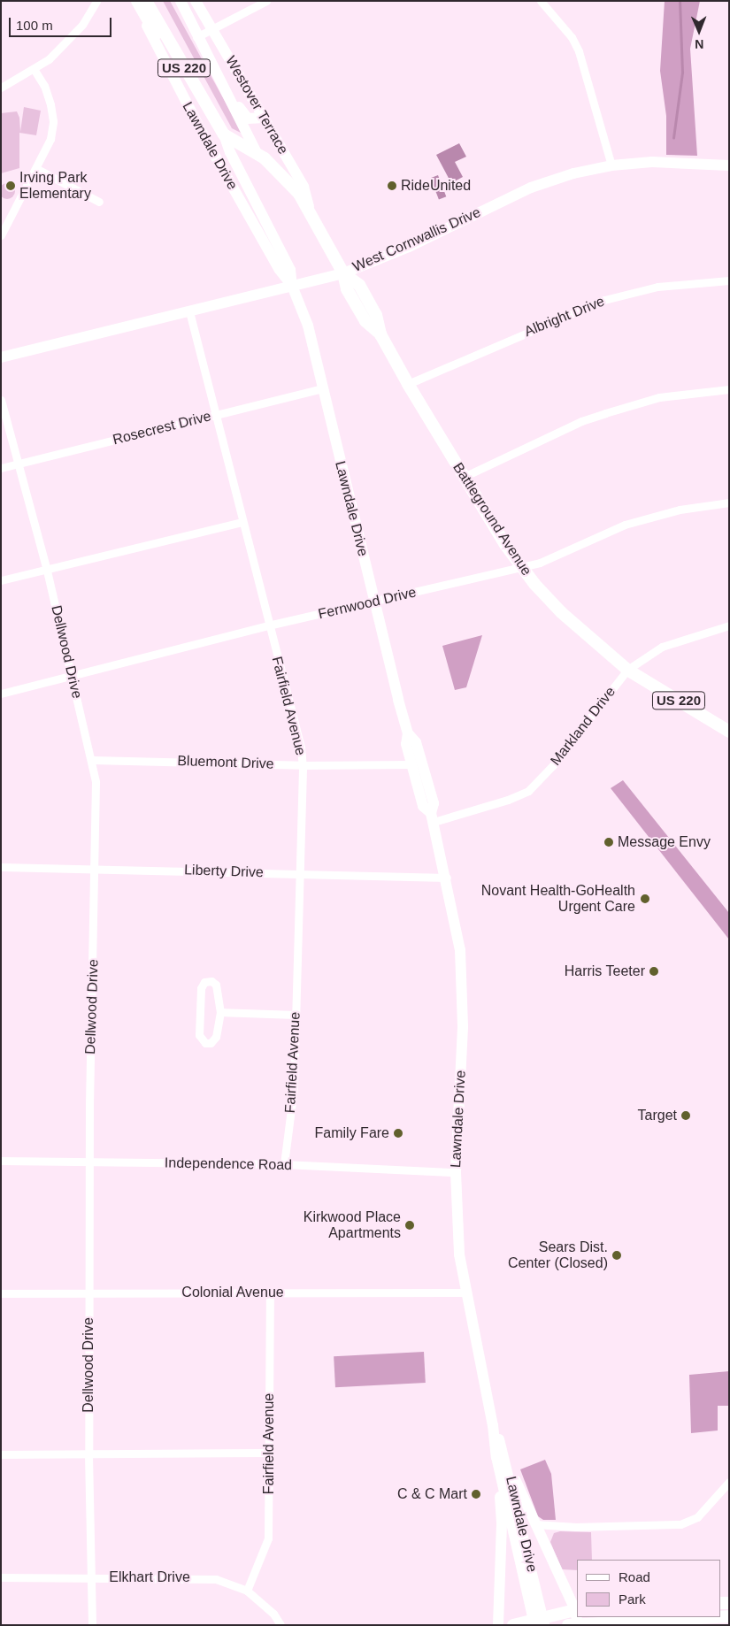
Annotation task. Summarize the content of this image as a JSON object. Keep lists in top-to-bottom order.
{
  "streets": {
    "main road": [
      "US 220",
      "Westover Terrace",
      "Lawndale Drive",
      "West Cornwallis Drive",
      "Battleground Avenue"
    ],
    "street": [
      "Albright Drive",
      "Rosecrest Drive",
      "Fernwood Drive",
      "Dellwood Drive",
      "Fairfield Avenue",
      "Markland Drive",
      "Bluemont Drive",
      "Liberty Drive",
      "Independence Road",
      "Colonial Avenue",
      "Elkhart Drive"
    ]
  },
  "crossings": [
    ["US 220", "Lawndale Drive"],
    ["US 220", "Battleground Avenue"],
    ["Westover Terrace", "Battleground Avenue"],
    ["Lawndale Drive", "West Cornwallis Drive"],
    ["Lawndale Drive", "Rosecrest Drive"],
    ["Lawndale Drive", "Battleground Avenue"],
    ["Lawndale Drive", "Fernwood Drive"],
    ["Lawndale Drive", "Markland Drive"],
    ["Lawndale Drive", "Bluemont Drive"],
    ["Lawndale Drive", "Liberty Drive"],
    ["Lawndale Drive", "Independence Road"],
    ["Lawndale Drive", "Colonial Avenue"],
    ["West Cornwallis Drive", "Battleground Avenue"],
    ["West Cornwallis Drive", "Fairfield Avenue"],
    ["Albright Drive", "Battleground Avenue"],
    ["Rosecrest Drive", "Dellwood Drive"],
    ["Rosecrest Drive", "Fairfield Avenue"],
    ["Battleground Avenue", "Fernwood Drive"],
    ["Battleground Avenue", "Markland Drive"],
    ["Fernwood Drive", "Dellwood Drive"],
    ["Fernwood Drive", "Fairfield Avenue"],
    ["Dellwood Drive", "Bluemont Drive"],
    ["Dellwood Drive", "Liberty Drive"],
    ["Dellwood Drive", "Independence Road"],
    ["Dellwood Drive", "Colonial Avenue"],
    ["Dellwood Drive", "Elkhart Drive"],
    ["Fairfield Avenue", "Bluemont Drive"],
    ["Fairfield Avenue", "Liberty Drive"],
    ["Fairfield Avenue", "Independence Road"],
    ["Fairfield Avenue", "Colonial Avenue"],
    ["Fairfield Avenue", "Elkhart Drive"]
  ],
  "places": [
    "Irving Park Elementary",
    "RideUnited",
    "Message Envy",
    "Novant Health-GoHealth Urgent Care",
    "Harris Teeter",
    "Target",
    "Family Fare",
    "Kirkwood Place Apartments",
    "Sears Dist. Center (Closed)",
    "C & C Mart"
  ],
  "legend": ["Road", "Park"],
  "scale_bar": "100 m",
  "north": "bottom"
}
